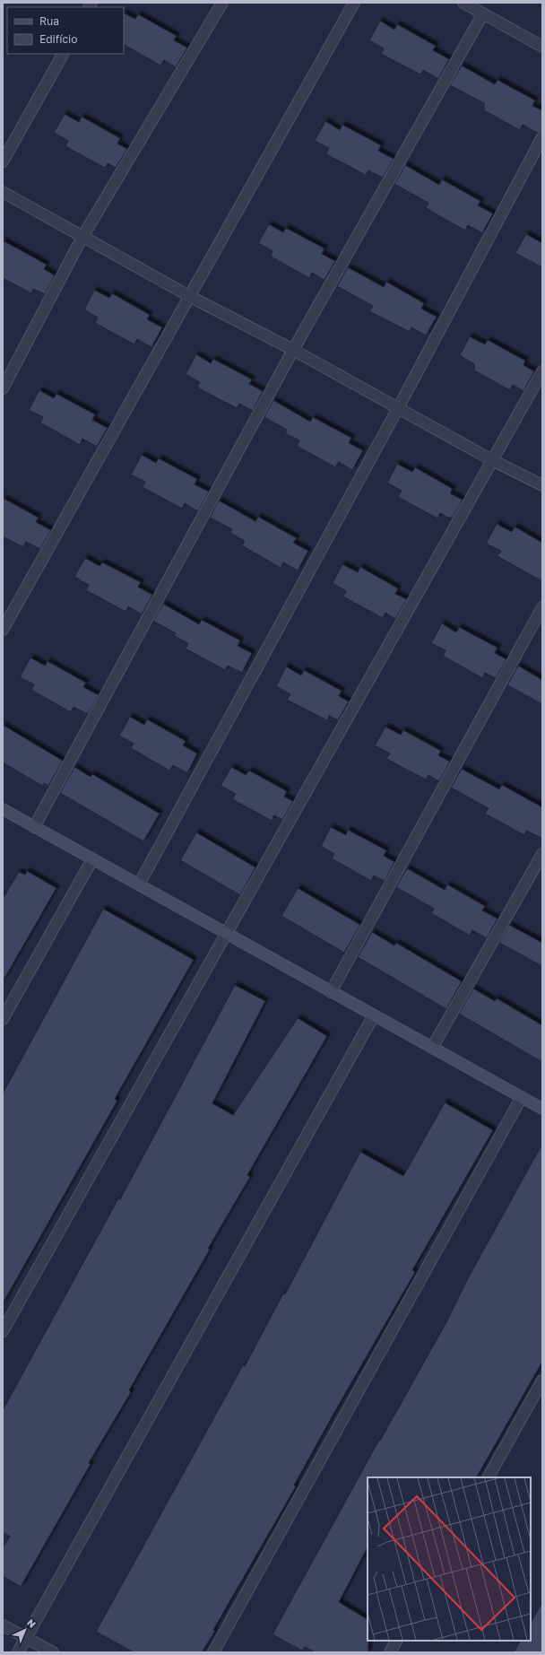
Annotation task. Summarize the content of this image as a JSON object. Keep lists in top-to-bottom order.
{
  "legend": ["Rua", "Edifício"],
  "north": "top right"
}
